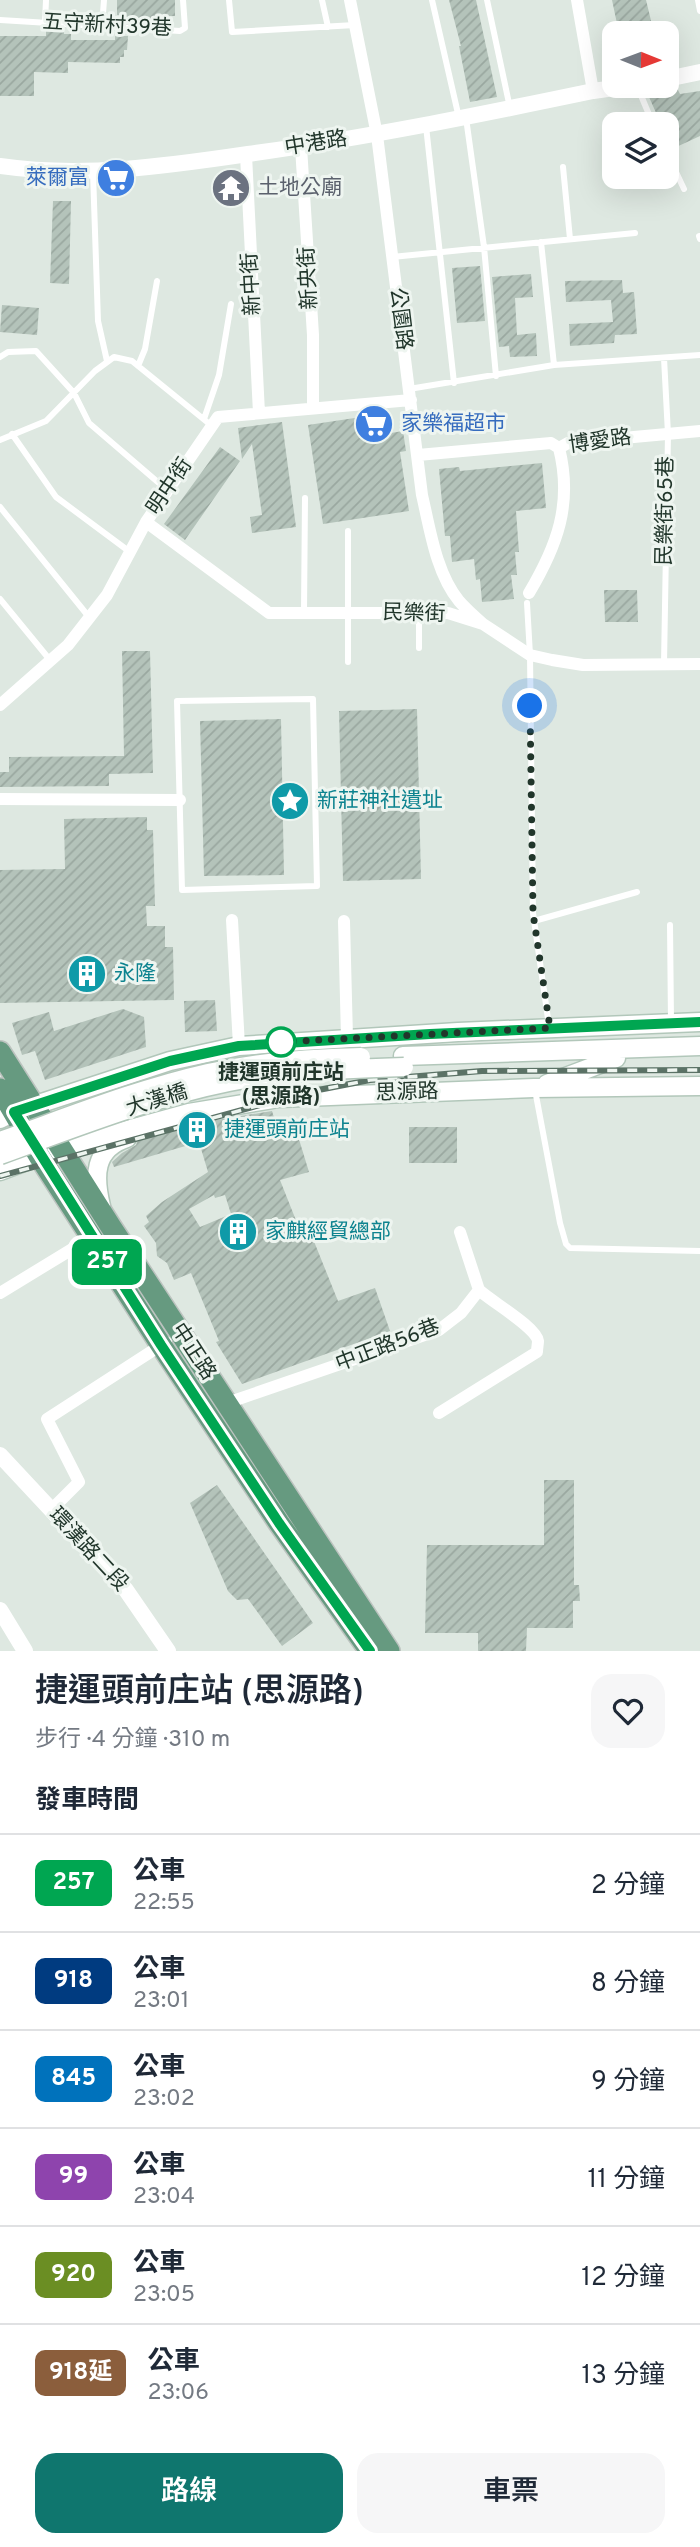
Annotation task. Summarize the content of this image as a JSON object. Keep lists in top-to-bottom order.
{
  "streets": {
    "main road": ["思源路", "大漢橋", "中正路"],
    "street": [
      "中港路",
      "新央街",
      "新中街",
      "公園路",
      "博愛路",
      "明中街",
      "民樂街",
      "中正路56巷",
      "環漢路二段"
    ],
    "lane": ["五守新村39巷", "民樂街65巷"]
  },
  "crossings": [
    ["中港路", "新央街"],
    ["中港路", "新中街"],
    ["中港路", "公園路"],
    ["公園路", "博愛路"],
    ["公園路", "民樂街"],
    ["博愛路", "民樂街65巷"],
    ["明中街", "民樂街"],
    ["民樂街65巷", "民樂街"],
    ["思源路", "大漢橋"],
    ["思源路", "中正路"],
    ["中正路56巷", "中正路"]
  ],
  "places": {
    "supermarket": ["萊爾富", "家樂福超市"],
    "temple": ["土地公廟"],
    "place": ["新莊神社遺址"],
    "building": ["永隆", "捷運頭前庄站", "家麒經貿總部"],
    "other": ["捷運頭前庄站 (思源路)"]
  },
  "lines": ["bus line 257"],
  "north": "right",
  "page": {
    "on_map": "257",
    "heading": [
      ["捷運頭前庄站 (思源路)", "步行 · 4 分鐘 · 310 m"],
      "發車時間"
    ],
    "list": [
      {
        "mark": "257",
        "name": "公車",
        "note": "22:55",
        "value": "2 分鐘"
      },
      {
        "mark": "918",
        "name": "公車",
        "note": "23:01",
        "value": "8 分鐘"
      },
      {
        "mark": "845",
        "name": "公車",
        "note": "23:02",
        "value": "9 分鐘"
      },
      {
        "mark": "99",
        "name": "公車",
        "note": "23:04",
        "value": "11 分鐘"
      },
      {
        "mark": "920",
        "name": "公車",
        "note": "23:05",
        "value": "12 分鐘"
      },
      {
        "mark": "918延",
        "name": "公車",
        "note": "23:06",
        "value": "13 分鐘"
      }
    ],
    "buttons": ["路線", "車票"]
  }
}
